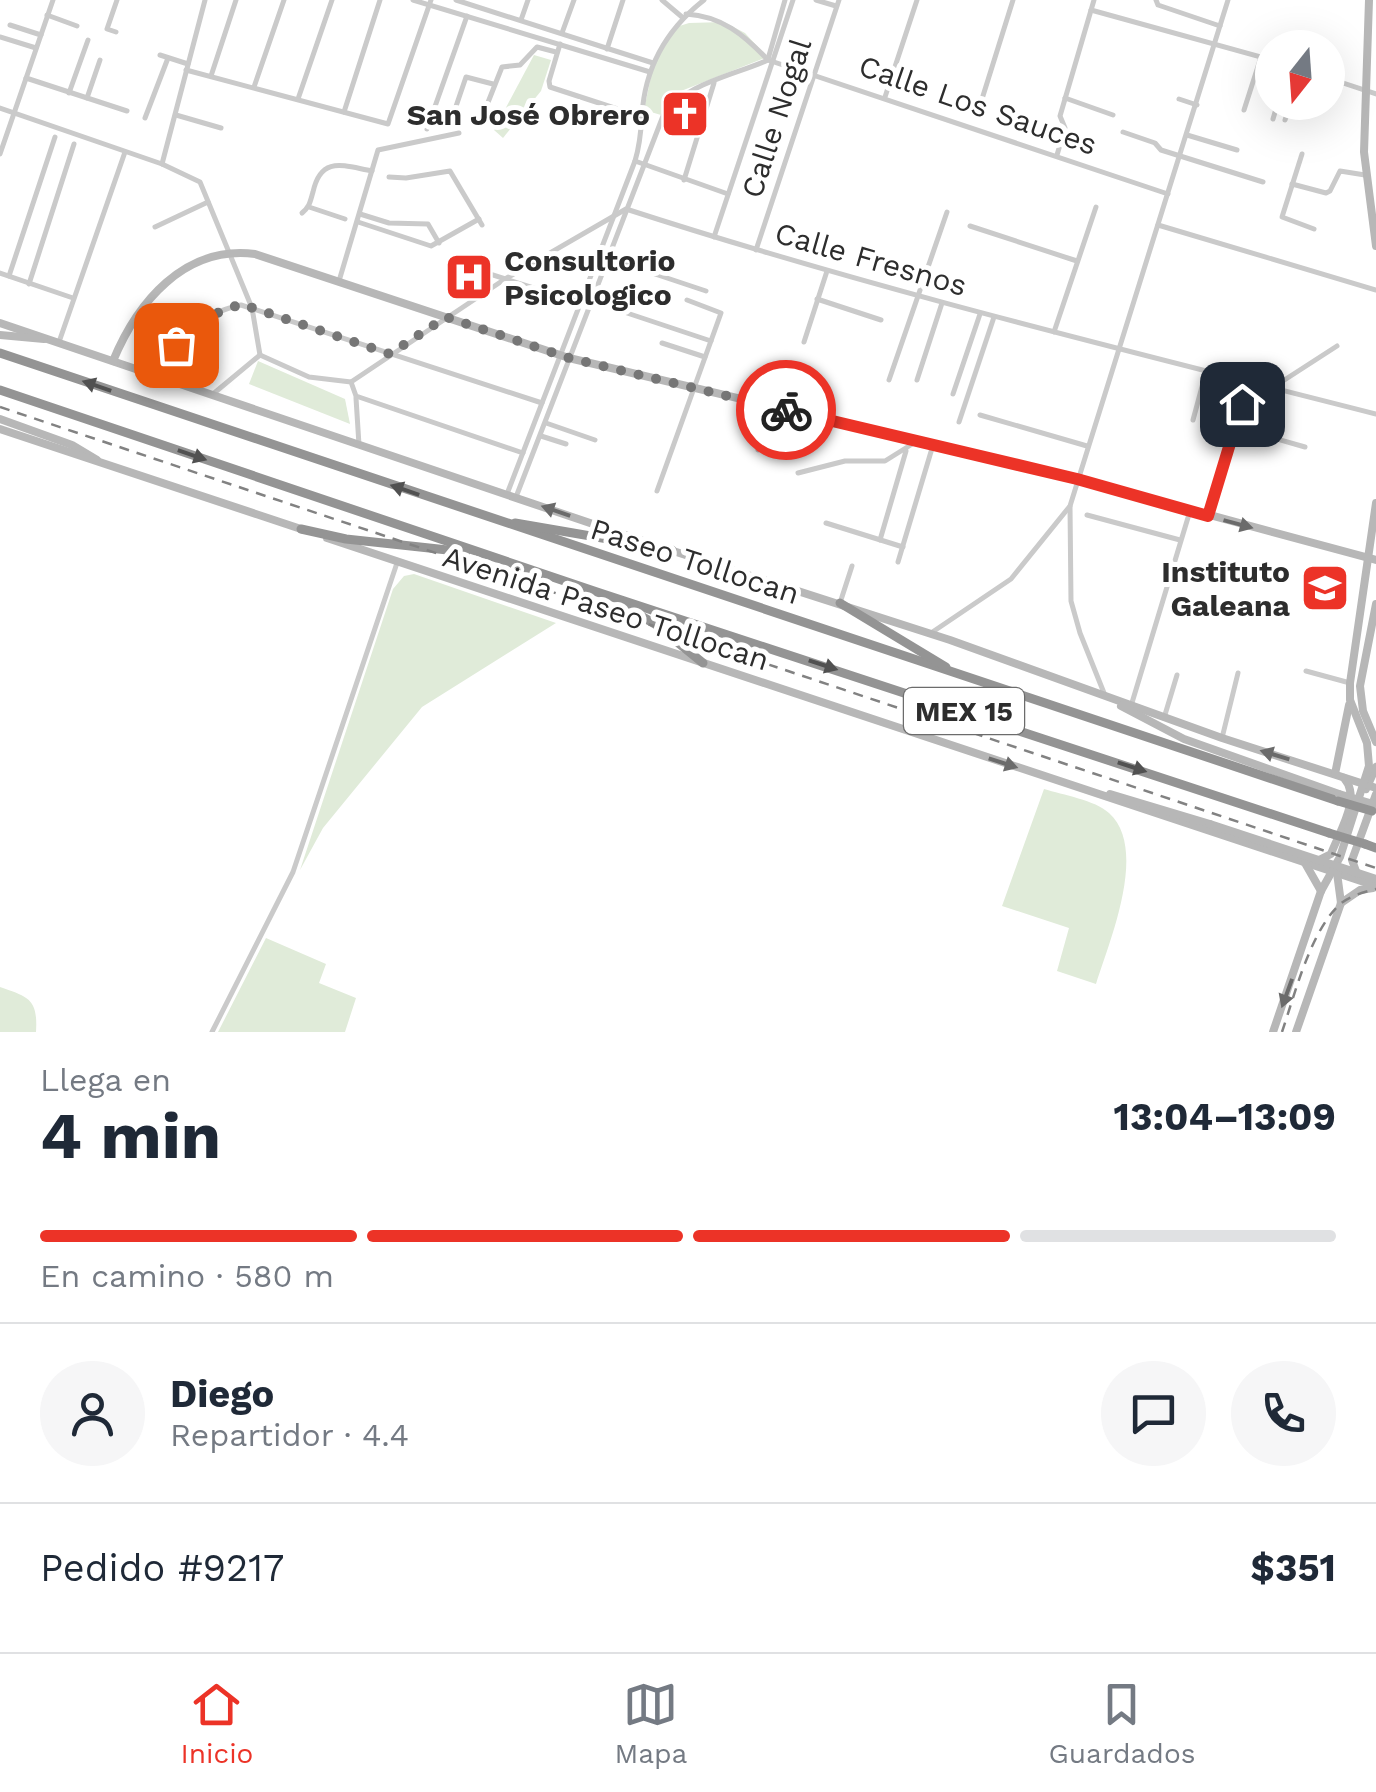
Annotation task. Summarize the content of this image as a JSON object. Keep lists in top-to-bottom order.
{
  "streets": {
    "highway": ["Paseo Tollocan", "MEX 15"],
    "main road": ["Avenida Paseo Tollocan"],
    "street": ["Calle Los Sauces", "Calle Nogal", "Calle Fresnos"]
  },
  "crossings": [
    ["Calle Los Sauces", "Calle Nogal"],
    ["Calle Nogal", "Calle Fresnos"]
  ],
  "places": {
    "church": ["San José Obrero"],
    "hospital": ["Consultorio Psicologico"],
    "school or university": ["Instituto Galeana"]
  },
  "north": "bottom",
  "page": {
    "heading": ["4 min", "Llega en", "13:04–13:09"],
    "panel": [
      "Diego",
      "Repartidor · 4.4",
      "Pedido #9217",
      "$351"
    ],
    "bar": "En camino · 580 m",
    "tabs": ["Inicio", "Mapa", "Guardados"]
  }
}
